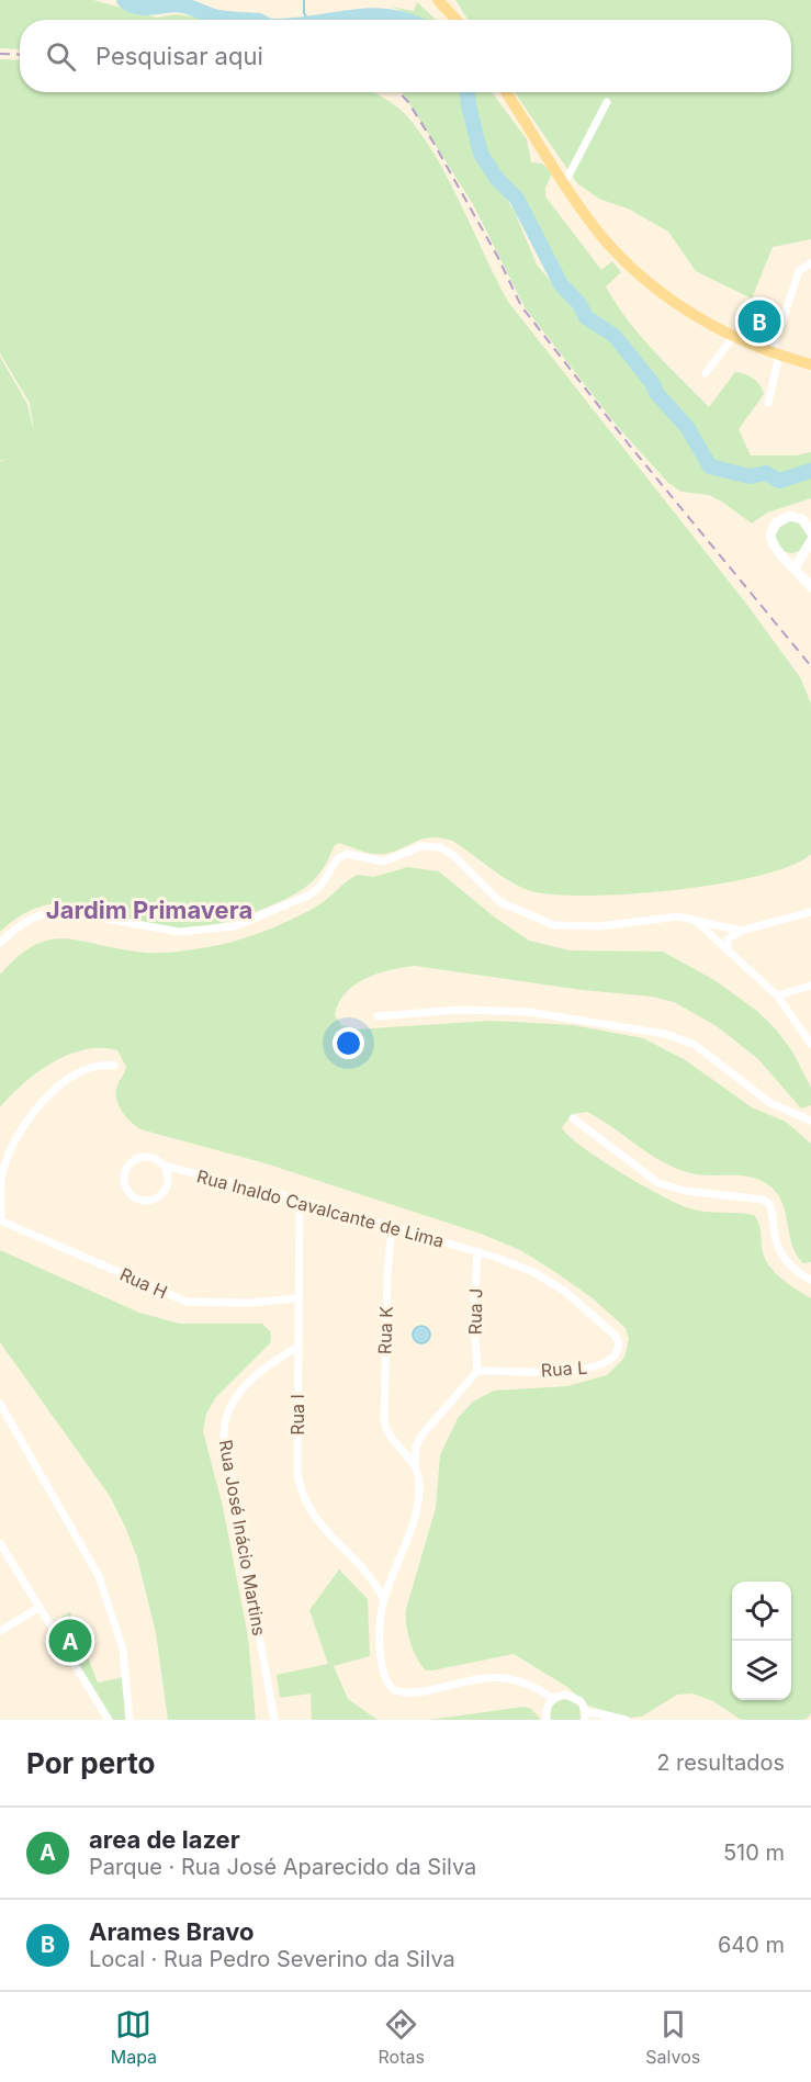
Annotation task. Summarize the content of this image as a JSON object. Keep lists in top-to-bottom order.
{
  "streets": {
    "street": [
      "Rua Inaldo Cavalcante de Lima",
      "Rua H",
      "Rua J",
      "Rua K",
      "Rua L",
      "Rua I",
      "Rua José Inácio Martins"
    ]
  },
  "crossings": [
    ["Rua Inaldo Cavalcante de Lima", "Rua J"],
    ["Rua Inaldo Cavalcante de Lima", "Rua K"],
    ["Rua Inaldo Cavalcante de Lima", "Rua L"],
    ["Rua Inaldo Cavalcante de Lima", "Rua I"],
    ["Rua H", "Rua I"],
    ["Rua J", "Rua L"],
    ["Rua I", "Rua José Inácio Martins"]
  ],
  "districts": ["Jardim Primavera"],
  "page": {
    "search": "Pesquisar aqui",
    "pins": ["B", "A"],
    "heading": ["Por perto", "2 resultados"],
    "list": [
      {
        "mark": "A",
        "name": "area de lazer",
        "note": "Parque · Rua José Aparecido da Silva",
        "value": "510 m"
      },
      {
        "mark": "B",
        "name": "Arames Bravo",
        "note": "Local · Rua Pedro Severino da Silva",
        "value": "640 m"
      }
    ],
    "nav": ["Mapa", "Rotas", "Salvos"]
  }
}
